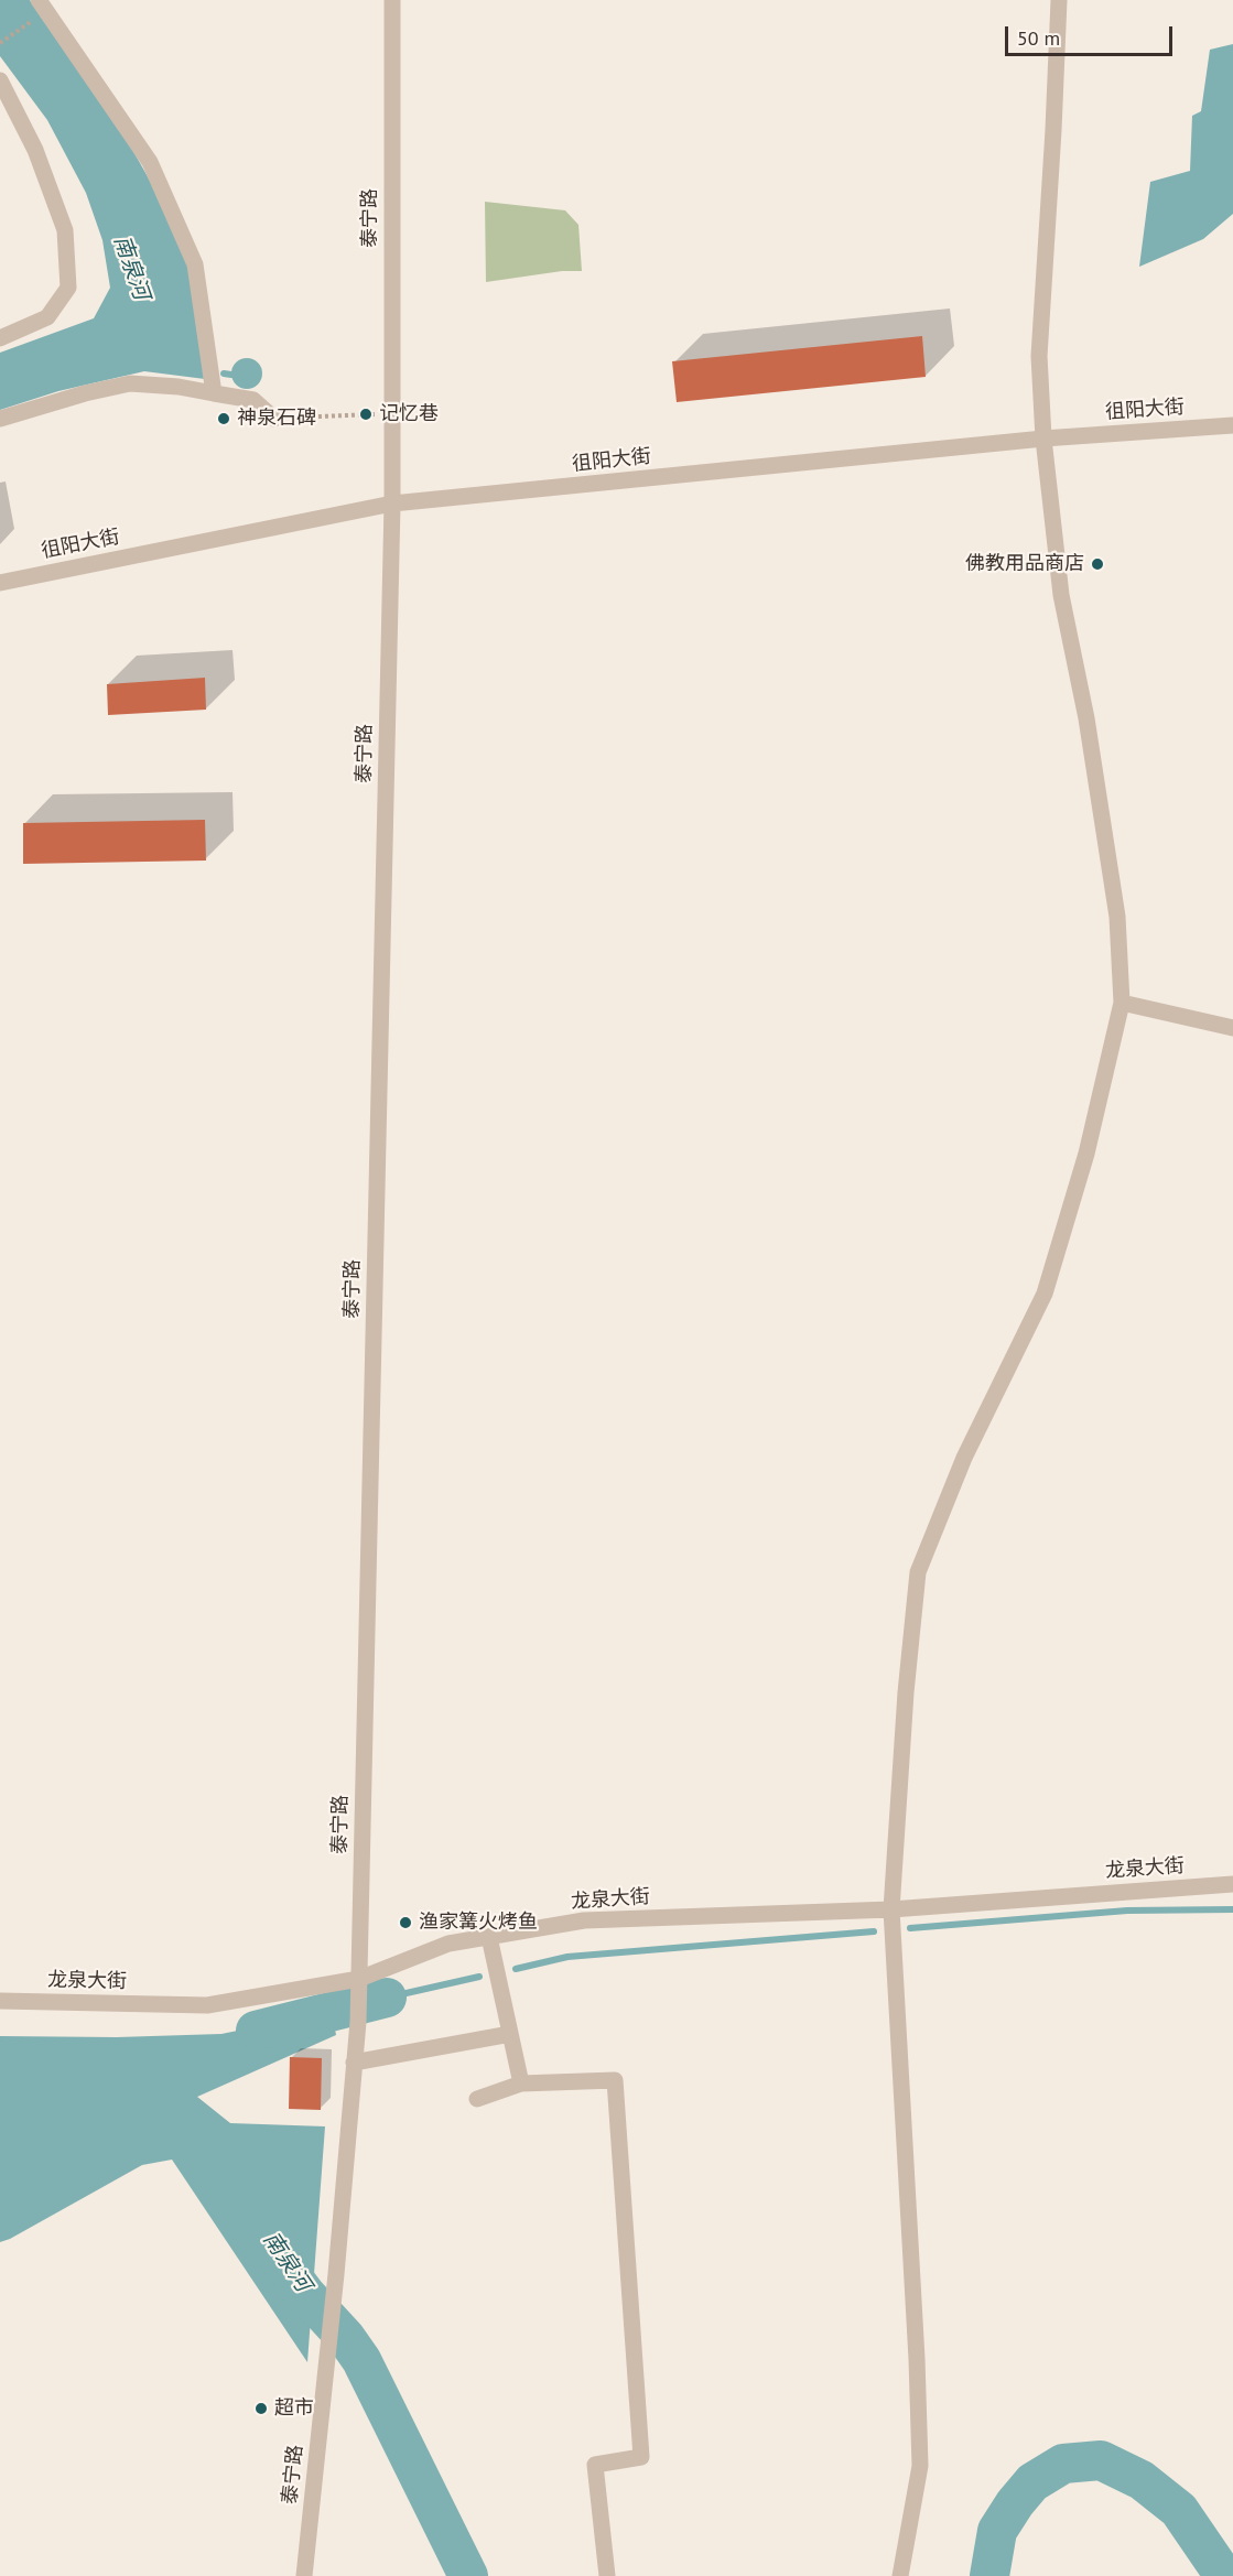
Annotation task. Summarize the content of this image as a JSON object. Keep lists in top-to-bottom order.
{
  "streets": {
    "street": ["泰宁路", "徂阳大街", "龙泉大街"]
  },
  "crossings": [
    ["泰宁路", "徂阳大街"],
    ["泰宁路", "龙泉大街"]
  ],
  "water": ["南泉河"],
  "places": [
    "记忆巷",
    "神泉石碑",
    "佛教用品商店",
    "渔家篝火烤鱼",
    "超市"
  ],
  "scale_bar": "50 m"
}
